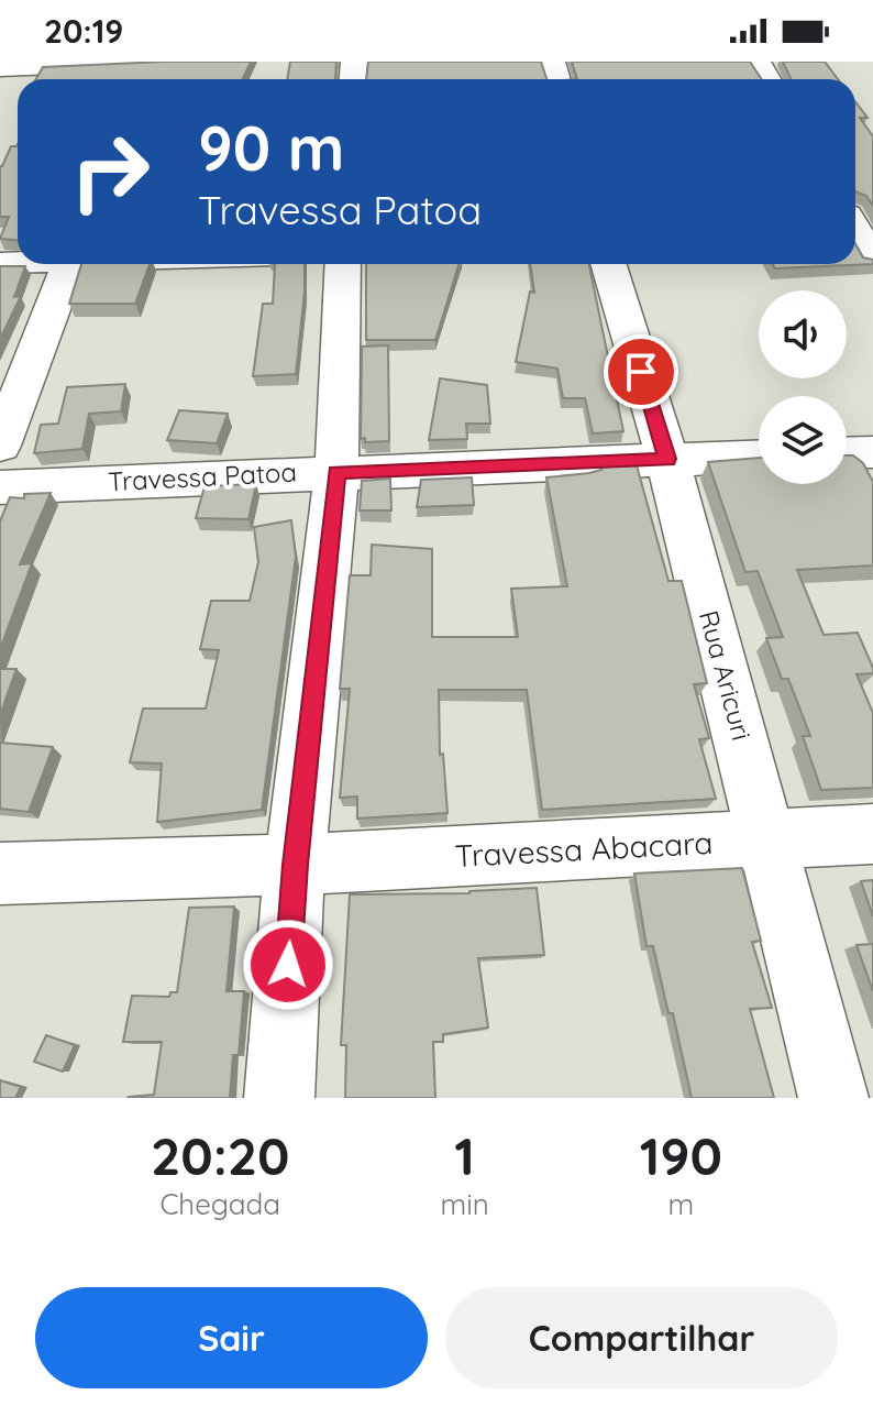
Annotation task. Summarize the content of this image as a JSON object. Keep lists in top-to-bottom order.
{
  "streets": {
    "street": ["Travessa Patoa", "Rua Aricuri", "Travessa Abacara"]
  },
  "crossings": [
    ["Travessa Patoa", "Rua Aricuri"],
    ["Rua Aricuri", "Travessa Abacara"]
  ],
  "page": {
    "status": "20:19",
    "turn": ["90 m", "Travessa Patoa"],
    "eta": [
      "20:20",
      "Chegada",
      "1",
      "min",
      "190",
      "m"
    ],
    "buttons": ["Sair", "Compartilhar"]
  }
}
